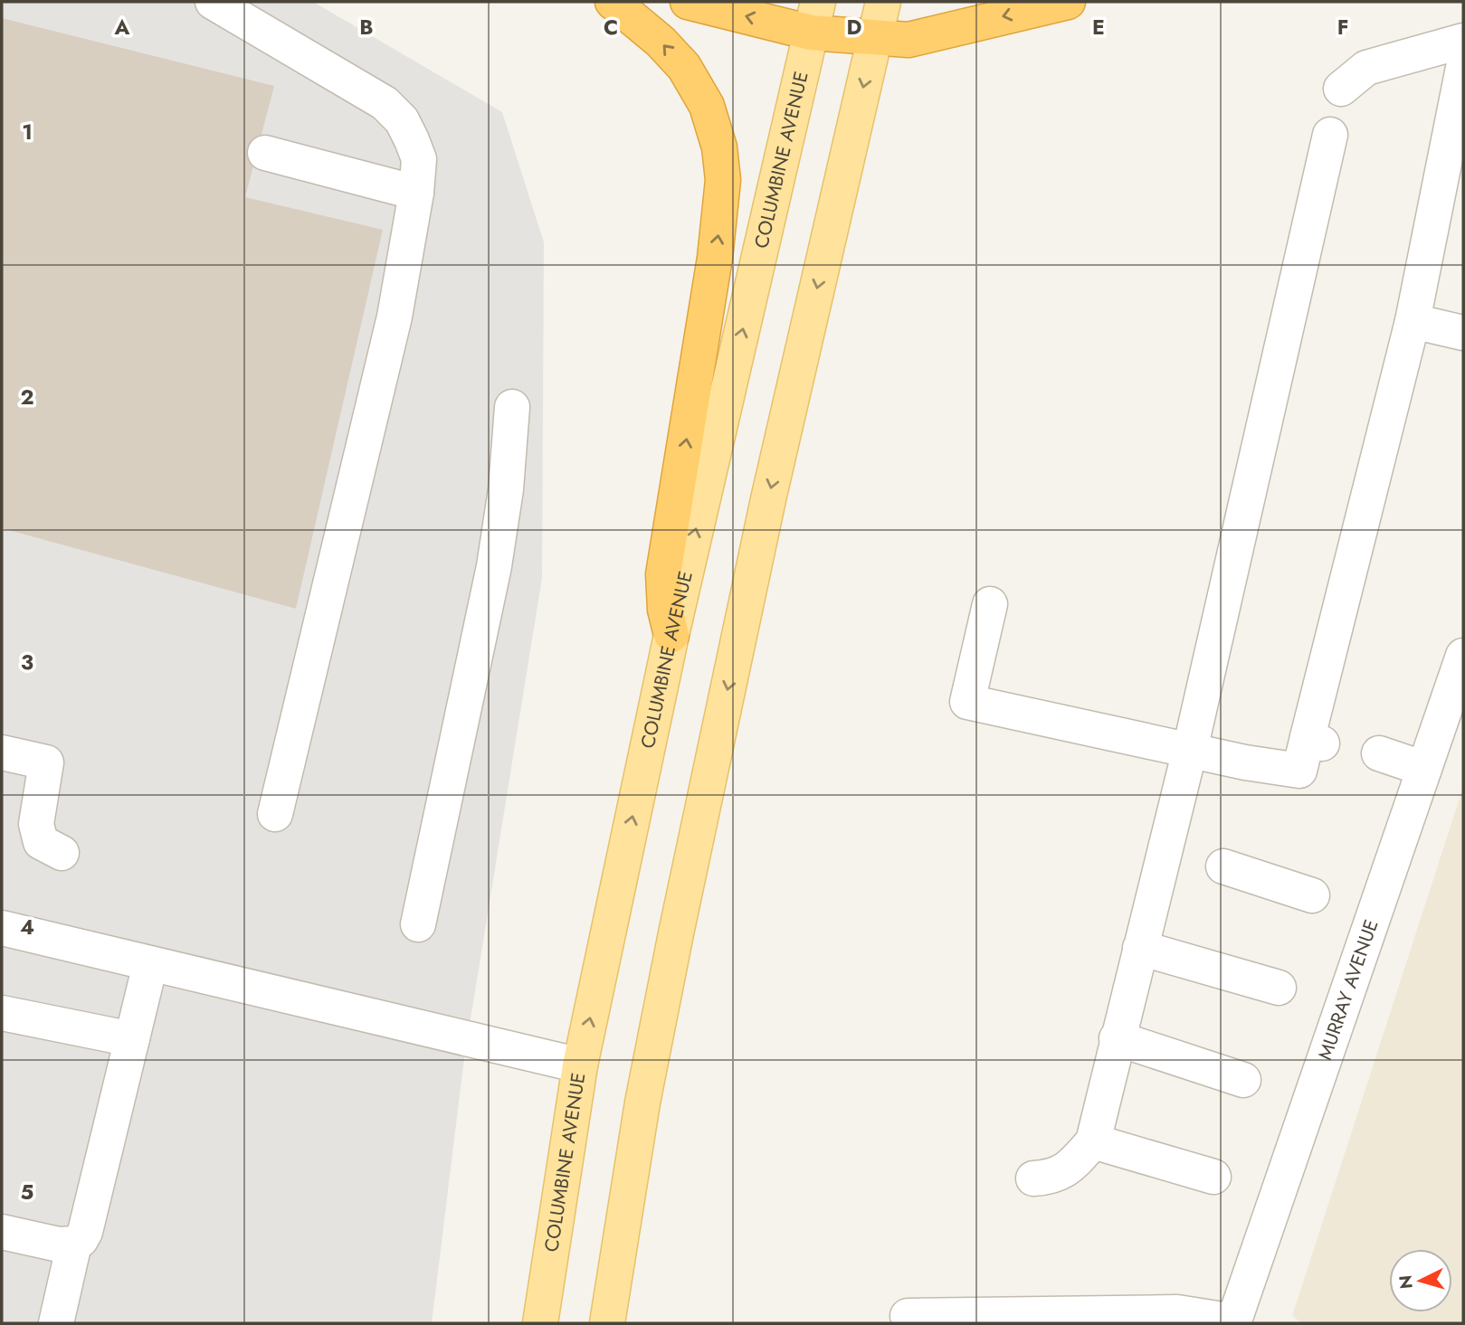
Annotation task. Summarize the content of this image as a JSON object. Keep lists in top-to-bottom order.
{
  "streets": {
    "main road": ["COLUMBINE AVENUE"],
    "street": ["MURRAY AVENUE"]
  },
  "north": "left",
  "grid": {
    "columns": [
      "A",
      "B",
      "C",
      "D",
      "E",
      "F"
    ],
    "rows": [
      "1",
      "2",
      "3",
      "4",
      "5"
    ]
  }
}
